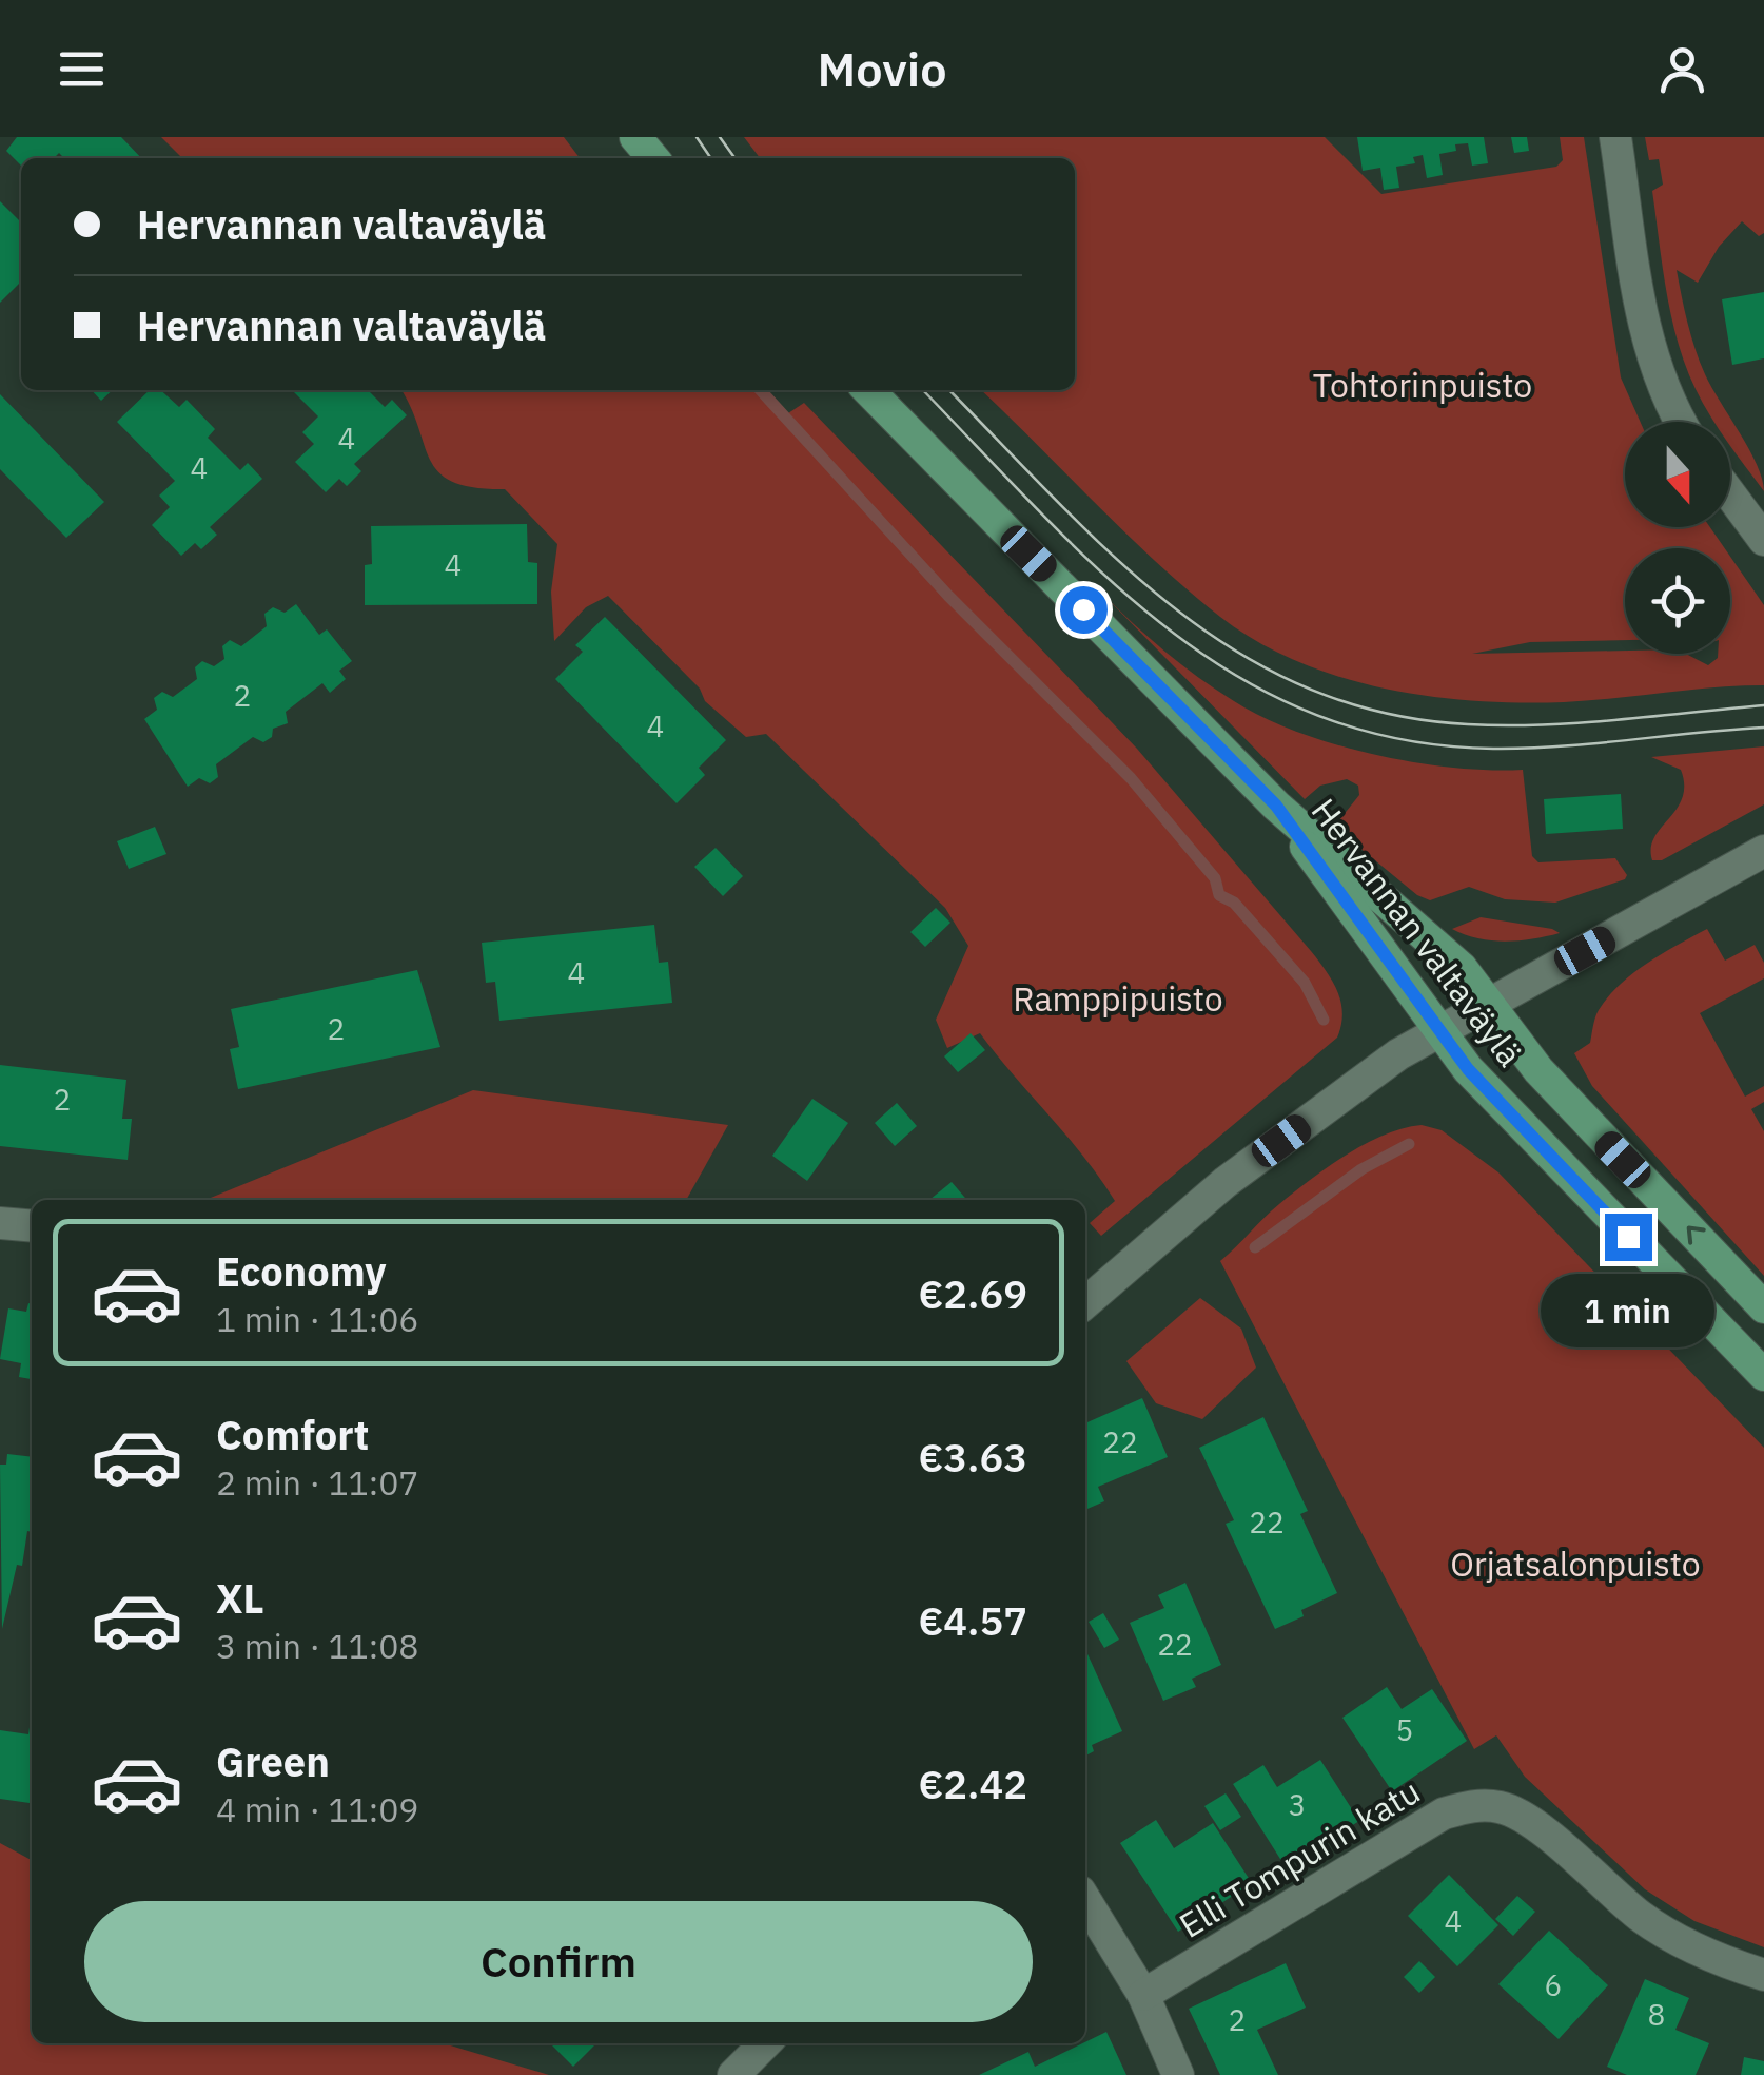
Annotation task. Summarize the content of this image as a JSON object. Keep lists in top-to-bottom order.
{
  "streets": {
    "main road": ["Hervannan valtaväylä"],
    "street": ["Elli Tompurin katu"]
  },
  "parks": ["Tohtorinpuisto", "Ramppipuisto", "Orjatsalonpuisto"],
  "house_numbers": [
    "4",
    "4",
    "4",
    "2",
    "4",
    "4",
    "2",
    "2",
    "22",
    "22",
    "22",
    "5",
    "3",
    "4",
    "6",
    "8",
    "2"
  ],
  "north": "bottom",
  "page": {
    "header": "Movio",
    "banner": ["Hervannan valtaväylä", "Hervannan valtaväylä"],
    "list": [
      {
        "name": "Economy",
        "note": "1 min · 11:06",
        "value": "€2.69"
      },
      {
        "name": "Comfort",
        "note": "2 min · 11:07",
        "value": "€3.63"
      },
      {
        "name": "XL",
        "note": "3 min · 11:08",
        "value": "€4.57"
      },
      {
        "name": "Green",
        "note": "4 min · 11:09",
        "value": "€2.42"
      }
    ],
    "bubble": "1 min",
    "buttons": "Confirm"
  }
}
